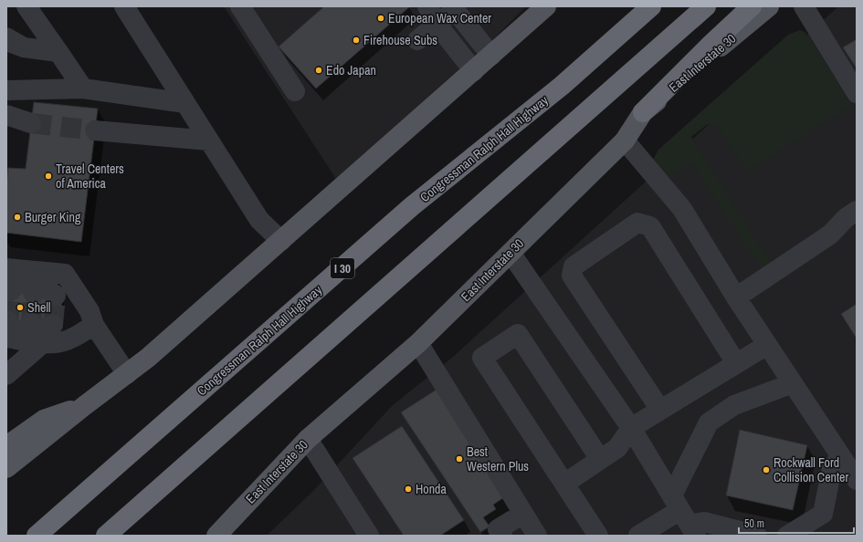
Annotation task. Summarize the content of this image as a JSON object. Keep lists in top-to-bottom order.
{
  "streets": {
    "highway": ["Congressman Ralph Hall Highway", "I 30"],
    "main road": ["East Interstate 30"]
  },
  "places": [
    "European Wax Center",
    "Firehouse Subs",
    "Edo Japan",
    "Travel Centers of America",
    "Burger King",
    "Shell",
    "Best Western Plus",
    "Rockwall Ford Collision Center",
    "Honda"
  ],
  "scale_bar": "50 m"
}
